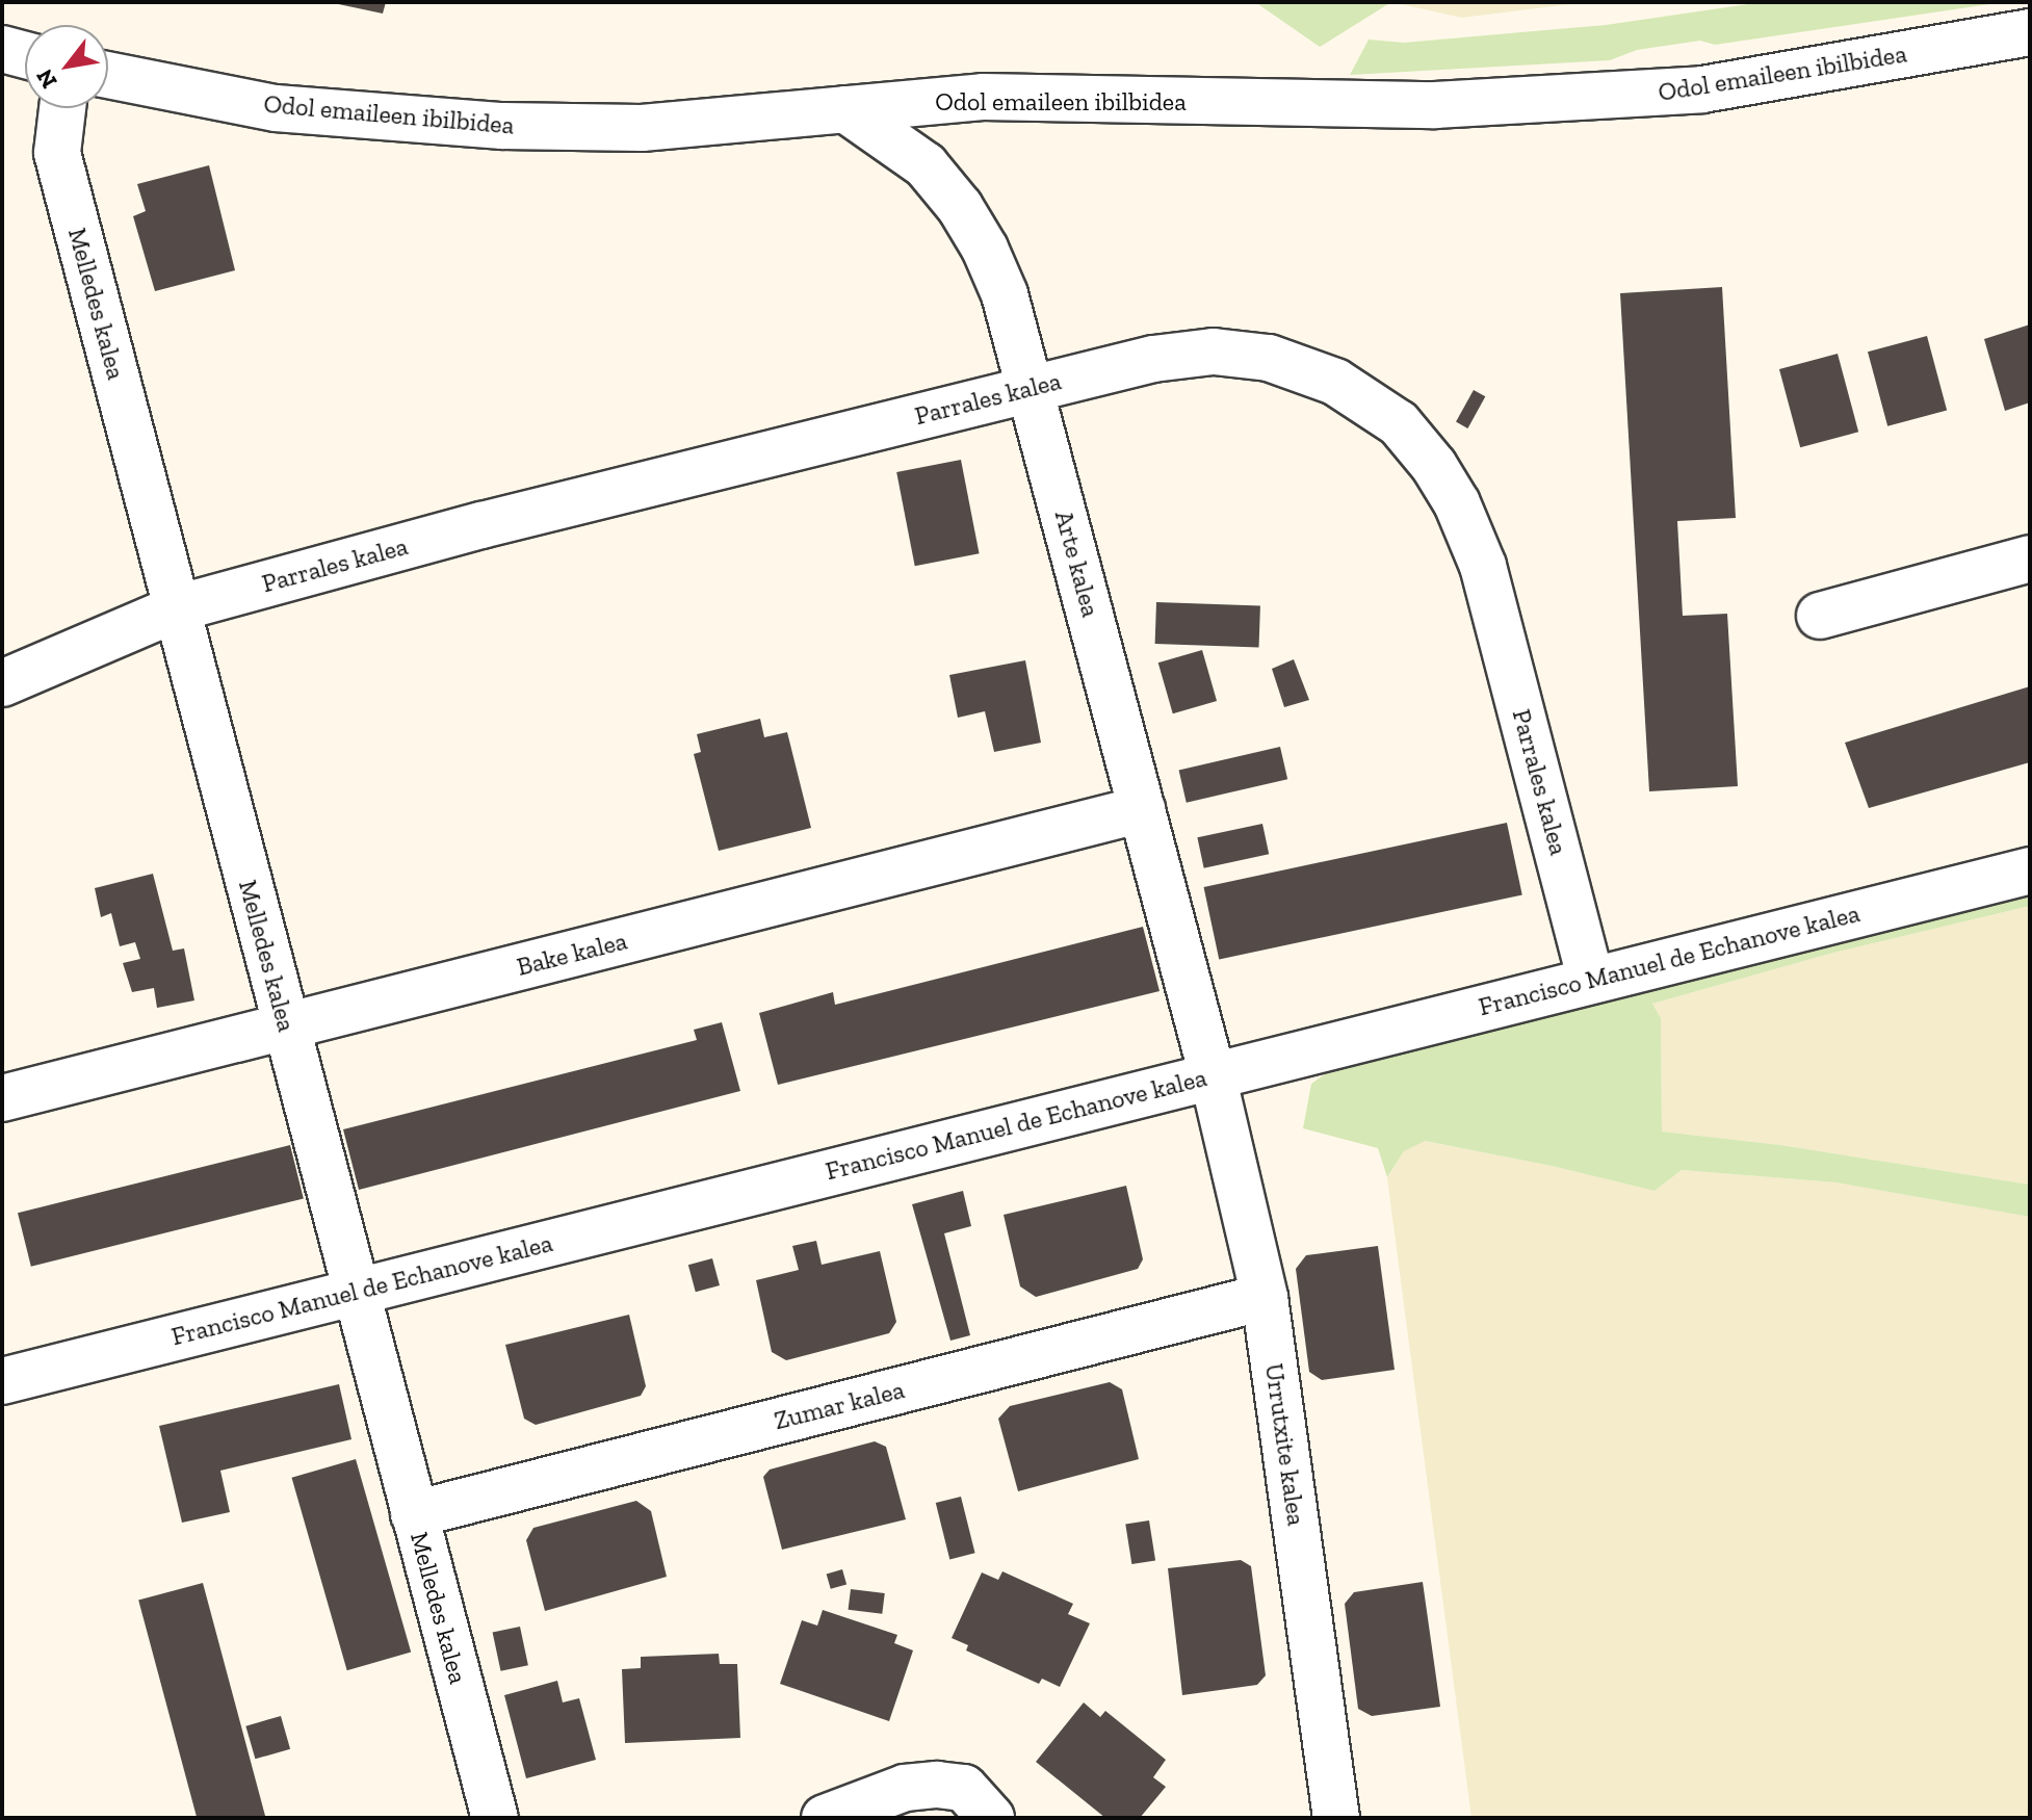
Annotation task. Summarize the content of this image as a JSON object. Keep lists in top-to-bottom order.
{
  "streets": {
    "street": [
      "Odol emaileen ibilbidea",
      "Melledes kalea",
      "Parrales kalea",
      "Arte kalea",
      "Bake kalea",
      "Francisco Manuel de Echanove kalea",
      "Zumar kalea",
      "Urrutxite kalea"
    ]
  },
  "crossings": [
    ["Odol emaileen ibilbidea", "Arte kalea"],
    ["Melledes kalea", "Parrales kalea"],
    ["Melledes kalea", "Bake kalea"],
    ["Melledes kalea", "Francisco Manuel de Echanove kalea"],
    ["Melledes kalea", "Zumar kalea"],
    ["Parrales kalea", "Arte kalea"],
    ["Parrales kalea", "Francisco Manuel de Echanove kalea"],
    ["Arte kalea", "Bake kalea"],
    ["Arte kalea", "Francisco Manuel de Echanove kalea"],
    ["Arte kalea", "Urrutxite kalea"],
    ["Francisco Manuel de Echanove kalea", "Urrutxite kalea"],
    ["Zumar kalea", "Urrutxite kalea"]
  ],
  "north": "bottom left"
}
